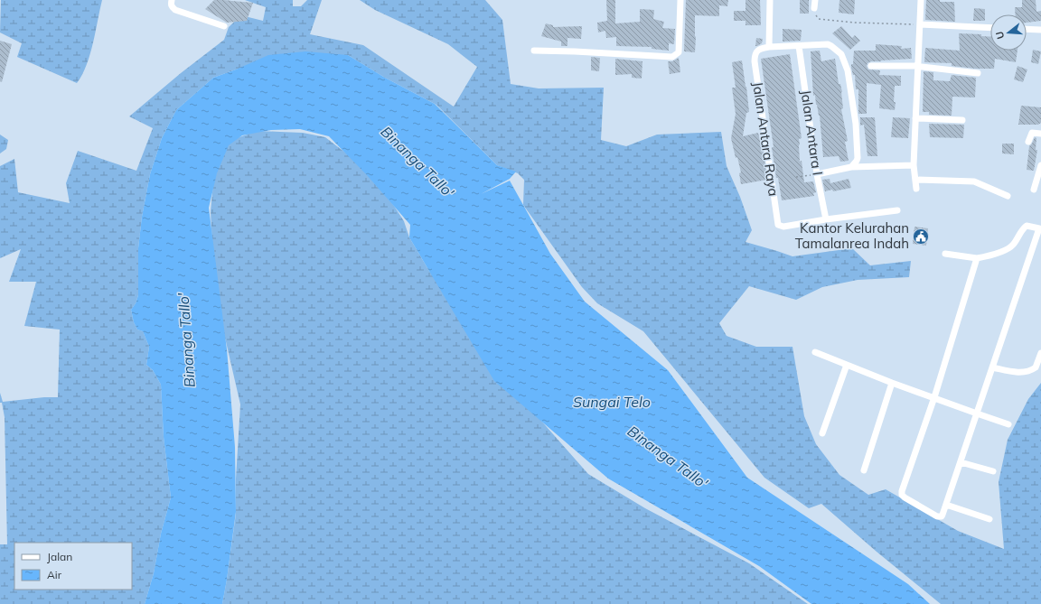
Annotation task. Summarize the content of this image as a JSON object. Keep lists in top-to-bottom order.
{
  "streets": {
    "street": ["Jalan Antara I", "Jalan Antara Raya"]
  },
  "crossings": [
    ["Jalan Antara I", "Jalan Antara Raya"]
  ],
  "water": ["Binanga Tallo'", "Sungai Telo"],
  "places": {
    "public building": ["Kantor Kelurahan Tamalanrea Indah"]
  },
  "legend": ["Jalan", "Air"],
  "north": "left"
}
